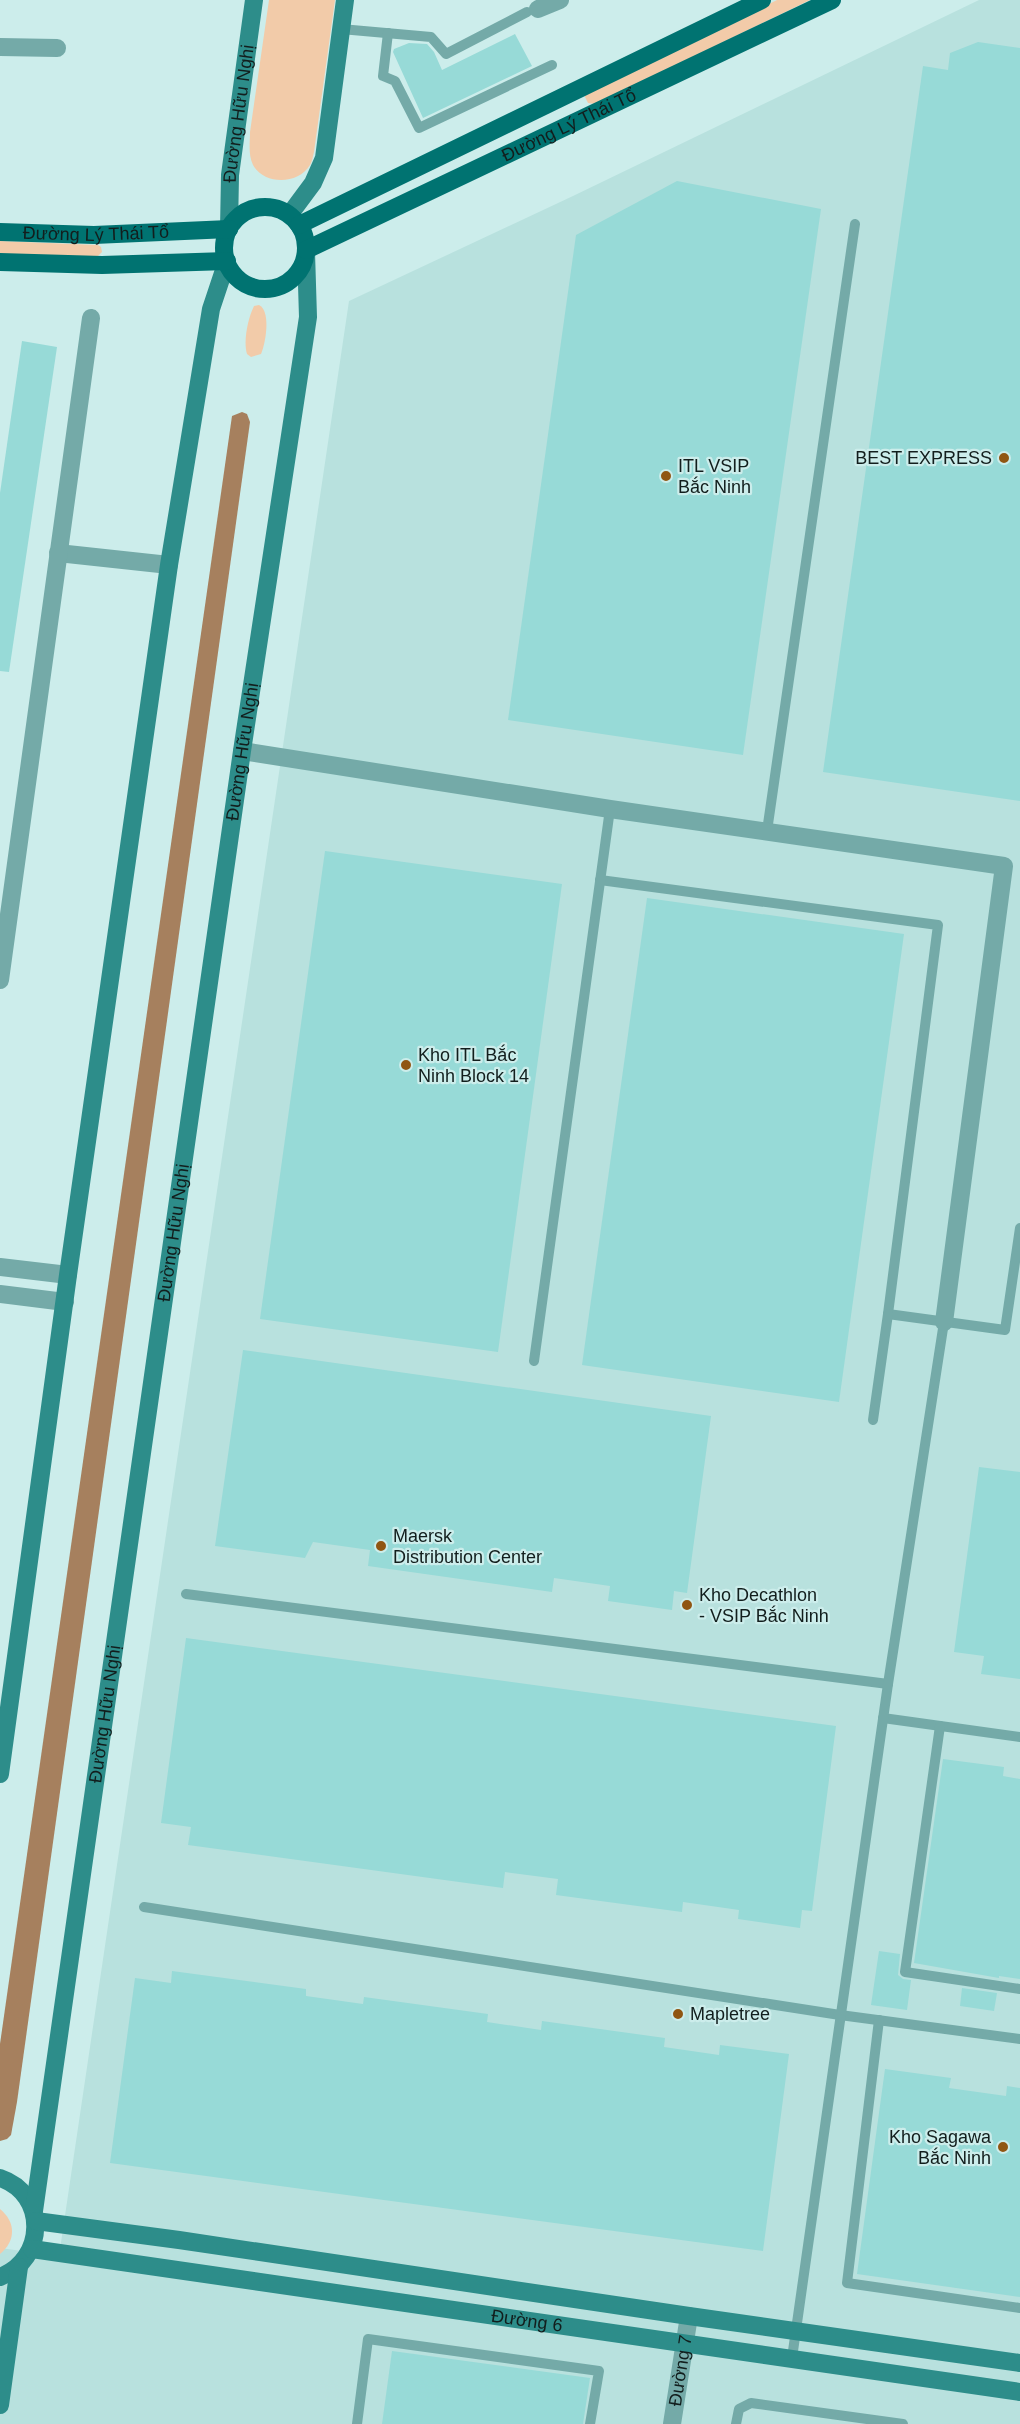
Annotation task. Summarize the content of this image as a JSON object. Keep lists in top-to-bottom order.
{
  "streets": {
    "main road": ["Đường Hữu Nghị", "Đường Lý Thái Tổ", "Đường 6"],
    "street": ["Đường 7"]
  },
  "crossings": [
    ["Đường Hữu Nghị", "Đường Lý Thái Tổ"],
    ["Đường Hữu Nghị", "Đường 6"],
    ["Đường 6", "Đường 7"]
  ],
  "places": [
    "BEST EXPRESS",
    "ITL VSIP Bắc Ninh",
    "Kho ITL Bắc Ninh Block 14",
    "Maersk Distribution Center",
    "Kho Decathlon - VSIP Bắc Ninh",
    "Mapletree",
    "Kho Sagawa Bắc Ninh"
  ]
}
